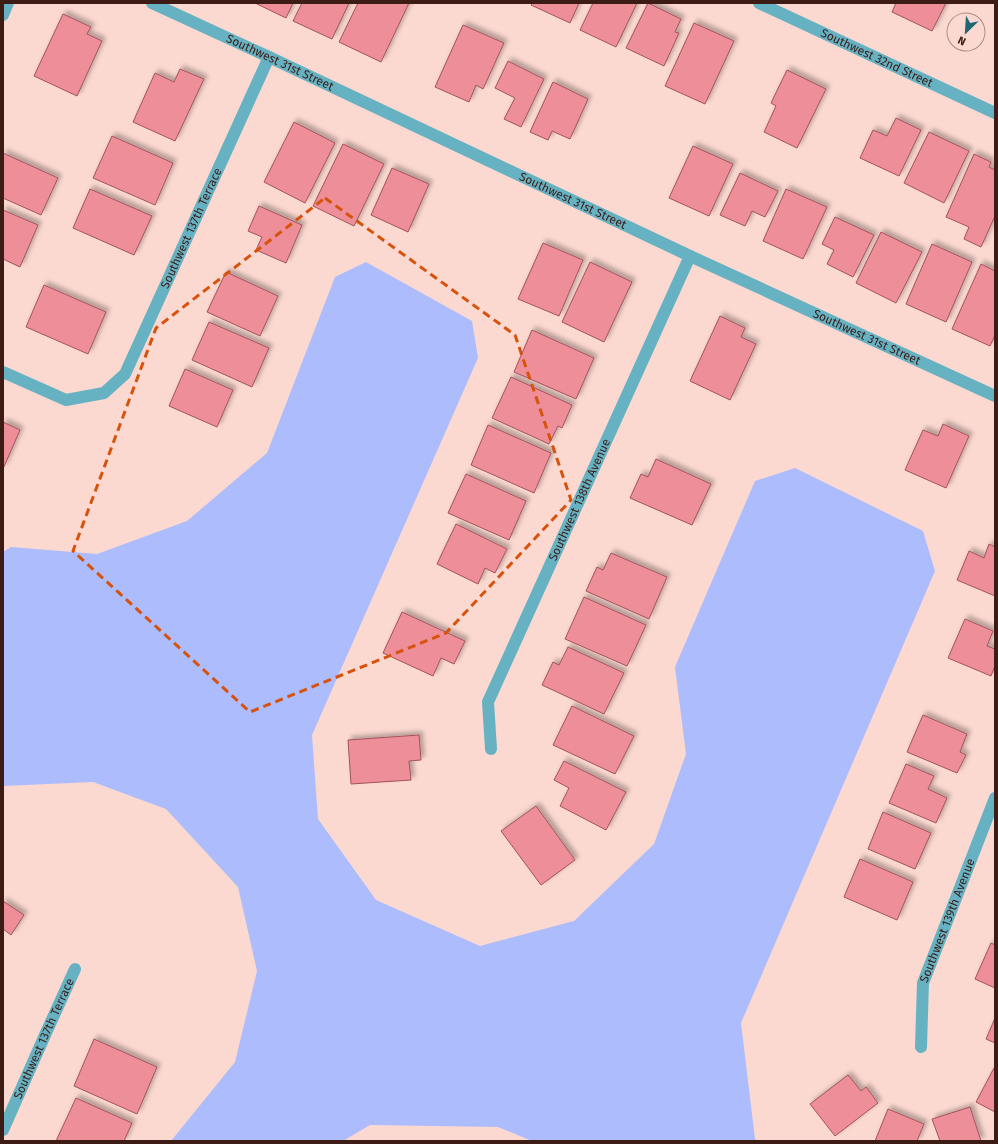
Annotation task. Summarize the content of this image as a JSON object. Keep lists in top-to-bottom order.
{
  "streets": {
    "street": [
      "Southwest 32nd Street",
      "Southwest 31st Street",
      "Southwest 137th Terrace",
      "Southwest 138th Avenue",
      "Southwest 139th Avenue"
    ]
  },
  "crossings": [
    ["Southwest 31st Street", "Southwest 137th Terrace"],
    ["Southwest 31st Street", "Southwest 138th Avenue"]
  ],
  "north": "bottom left"
}
